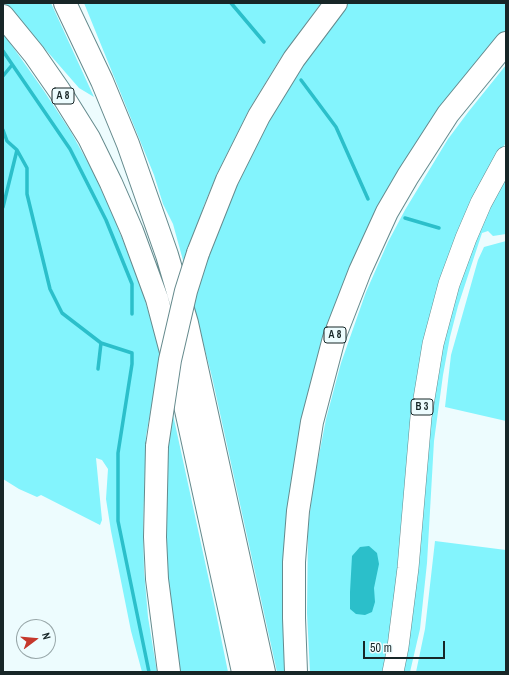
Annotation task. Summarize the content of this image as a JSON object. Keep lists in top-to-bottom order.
{
  "streets": {
    "highway": ["A 8"],
    "main road": ["B 3"]
  },
  "scale_bar": "50 m",
  "north": "right"
}
